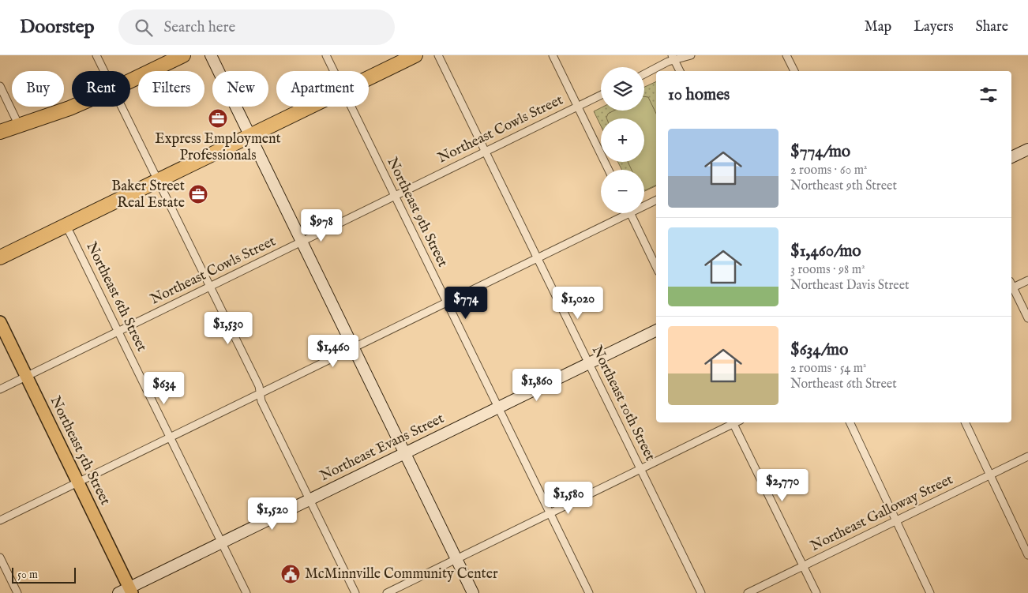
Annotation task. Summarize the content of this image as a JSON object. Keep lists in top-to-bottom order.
{
  "streets": {
    "main road": ["Northeast 5th Street"],
    "street": [
      "Northeast Cowls Street",
      "Northeast 9th Street",
      "Northeast 6th Street",
      "Northeast 10th Street",
      "Northeast Evans Street",
      "Northeast Galloway Street"
    ]
  },
  "crossings": [
    ["Northeast Cowls Street", "Northeast 9th Street"],
    ["Northeast Cowls Street", "Northeast 6th Street"],
    ["Northeast Cowls Street", "Northeast 10th Street"],
    ["Northeast Cowls Street", "Northeast 5th Street"],
    ["Northeast 9th Street", "Northeast Evans Street"],
    ["Northeast 6th Street", "Northeast Evans Street"],
    ["Northeast 10th Street", "Northeast Evans Street"],
    ["Northeast Evans Street", "Northeast 5th Street"]
  ],
  "places": {
    "office": ["Express Employment Professionals", "Baker Street Real Estate"],
    "public building": ["McMinnville Community Center"]
  },
  "scale_bar": "50 m",
  "page": {
    "header": "Doorstep",
    "search": "Search here",
    "nav": ["Map", "Layers", "Share"],
    "map_buttons": ["+", "−"],
    "chip": [
      "Buy",
      "Rent",
      "Filters",
      "New",
      "Apartment"
    ],
    "heading": "10 homes",
    "list": [
      {
        "name": "$774/mo",
        "note": "2 rooms · 60 m² · Northeast 9th Street"
      },
      {
        "name": "$1,460/mo",
        "note": "3 rooms · 98 m² · Northeast Davis Street"
      },
      {
        "name": "$634/mo",
        "note": "2 rooms · 54 m² · Northeast 6th Street"
      }
    ],
    "price": [
      "$978",
      "$774",
      "$1,020",
      "$1,530",
      "$1,460",
      "$1,860",
      "$634",
      "$2,770",
      "$1,580",
      "$1,520"
    ],
    "scale": "50 m"
  }
}
